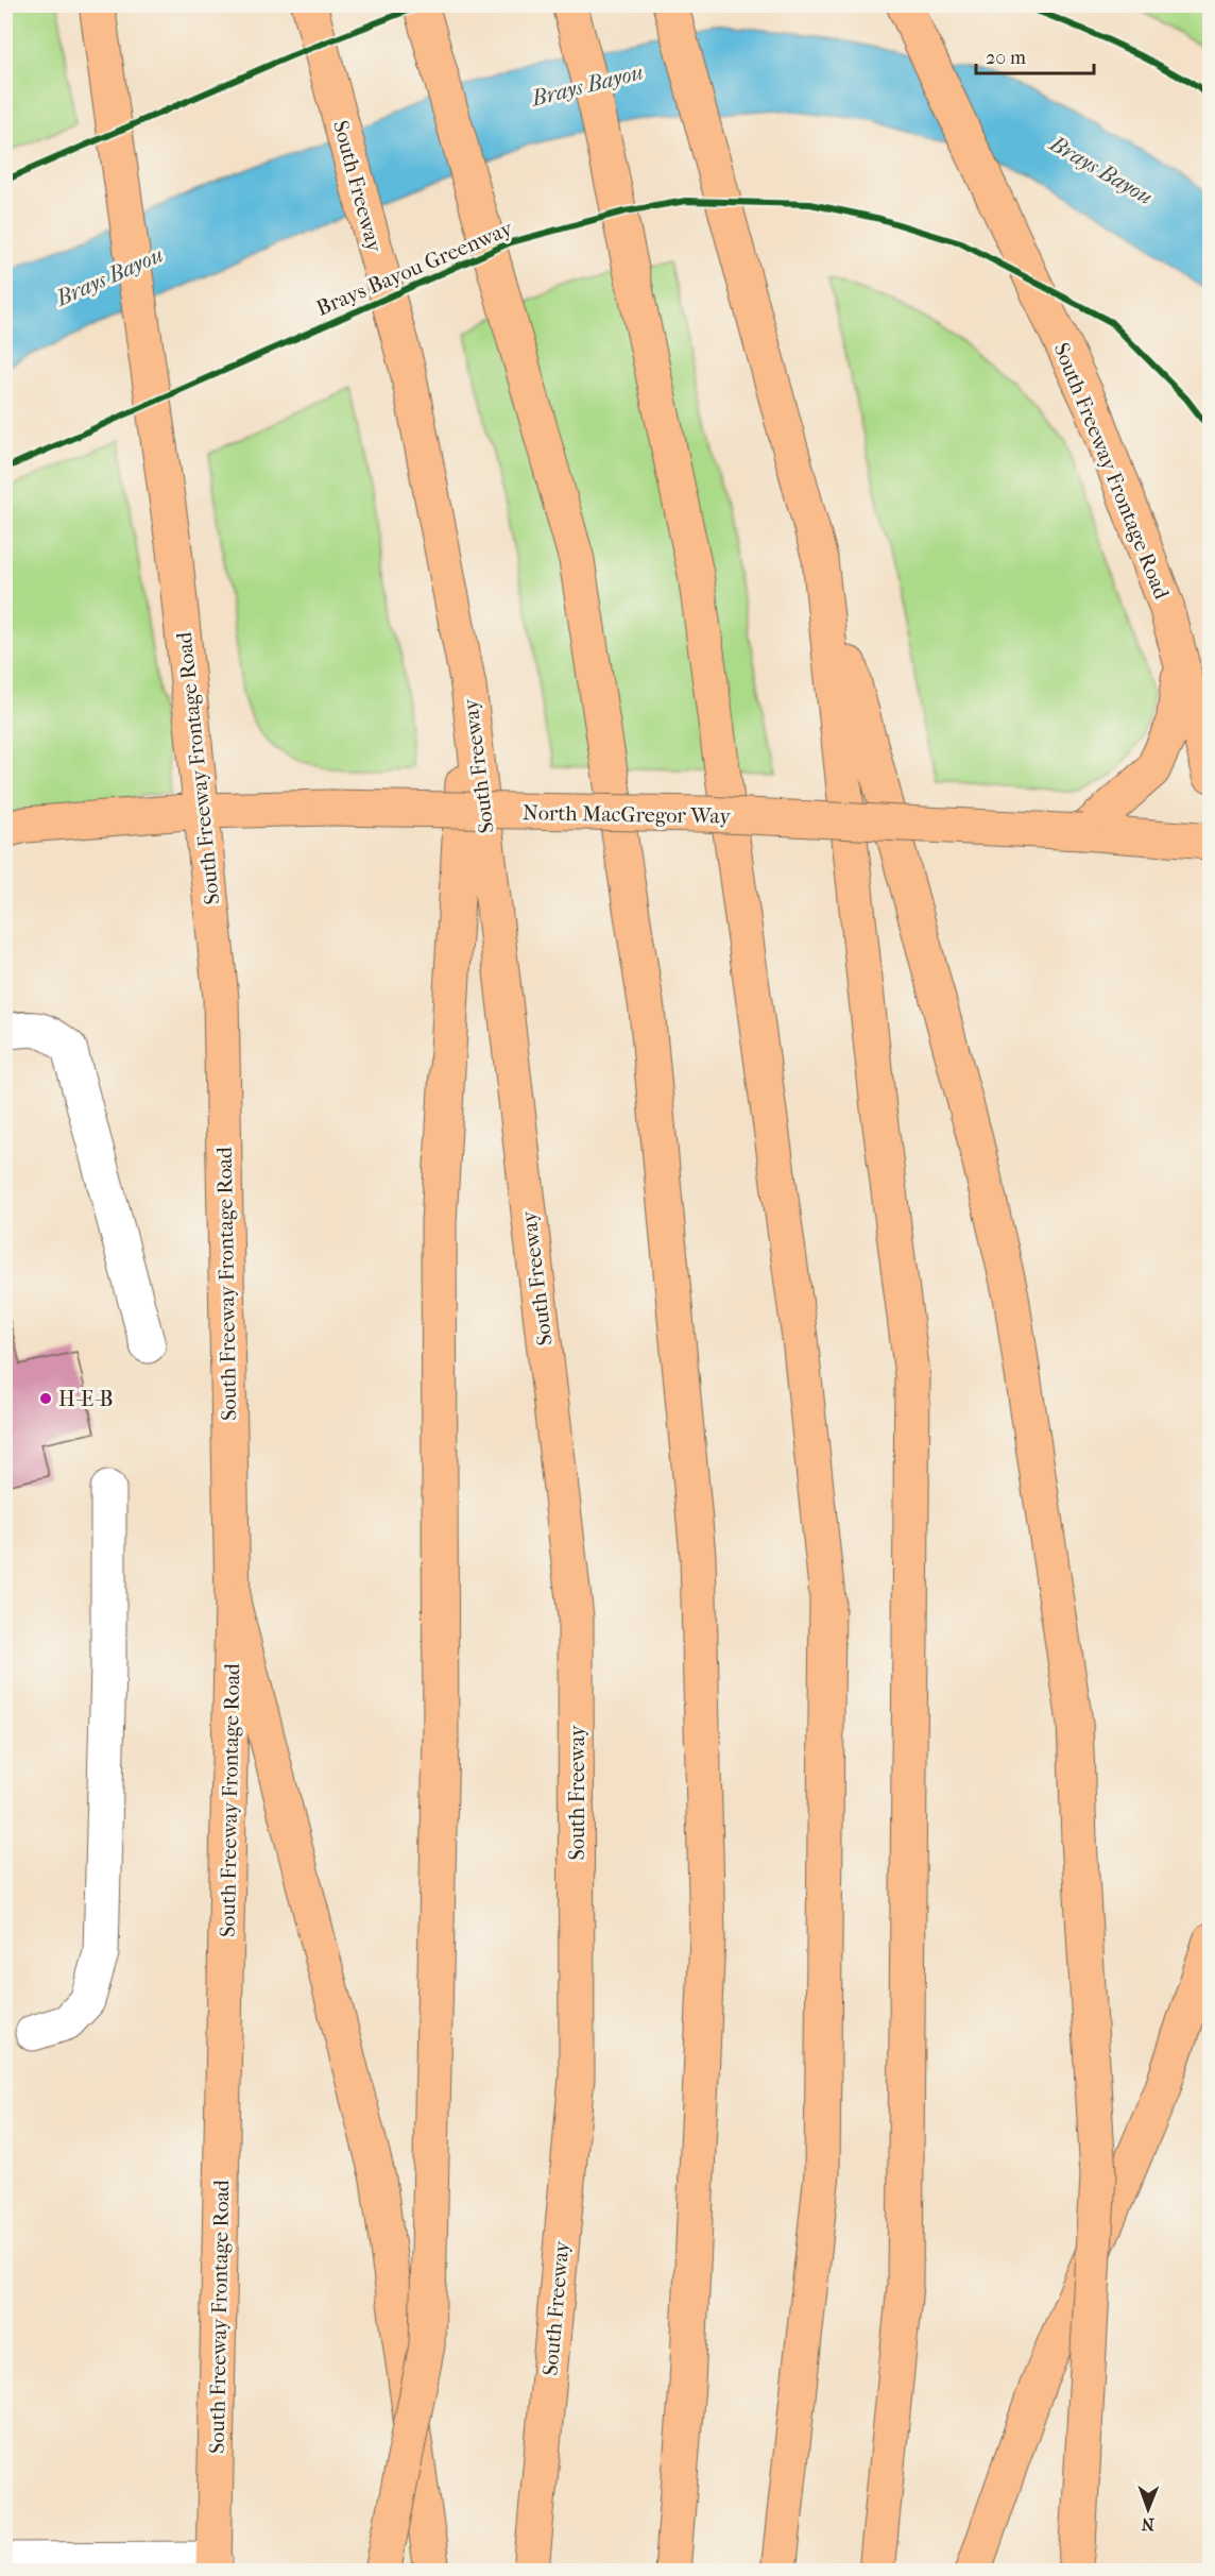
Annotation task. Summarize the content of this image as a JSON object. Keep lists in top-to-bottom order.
{
  "streets": {
    "main road": ["South Freeway", "South Freeway Frontage Road", "North MacGregor Way"],
    "cycle path": ["Brays Bayou Greenway"]
  },
  "crossings": [
    ["South Freeway Frontage Road", "North MacGregor Way"]
  ],
  "water": ["Brays Bayou"],
  "places": ["H-E-B"],
  "scale_bar": "20 m",
  "north": "bottom"
}
